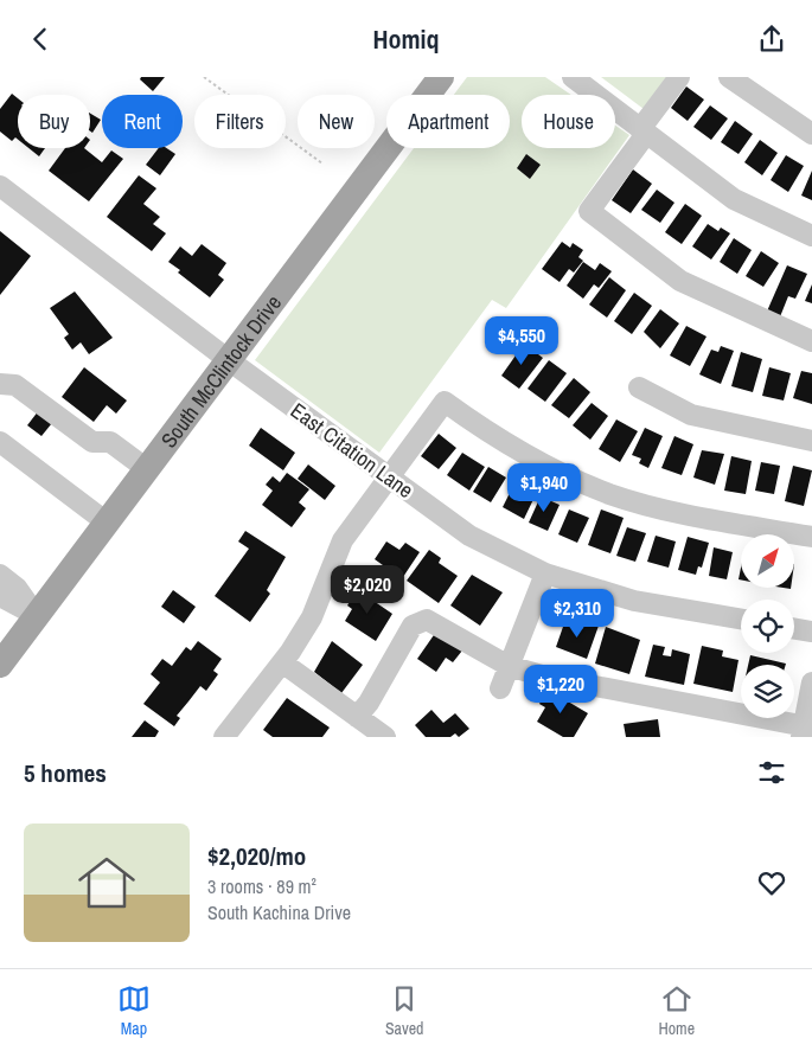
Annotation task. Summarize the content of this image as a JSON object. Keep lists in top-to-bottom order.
{
  "streets": {
    "main road": ["South McClintock Drive"],
    "street": ["East Citation Lane"]
  },
  "crossings": [
    ["South McClintock Drive", "East Citation Lane"]
  ],
  "north": "top right",
  "page": {
    "header": "Homiq",
    "chip": [
      "Buy",
      "Rent",
      "Filters",
      "New",
      "Apartment",
      "House"
    ],
    "price": [
      "$4,550",
      "$1,940",
      "$2,020",
      "$2,310",
      "$1,220"
    ],
    "heading": "5 homes",
    "list": [
      {
        "name": "$2,020/mo",
        "note": "3 rooms · 89 m² · South Kachina Drive"
      }
    ],
    "tabs": ["Map", "Saved", "Home"]
  }
}
